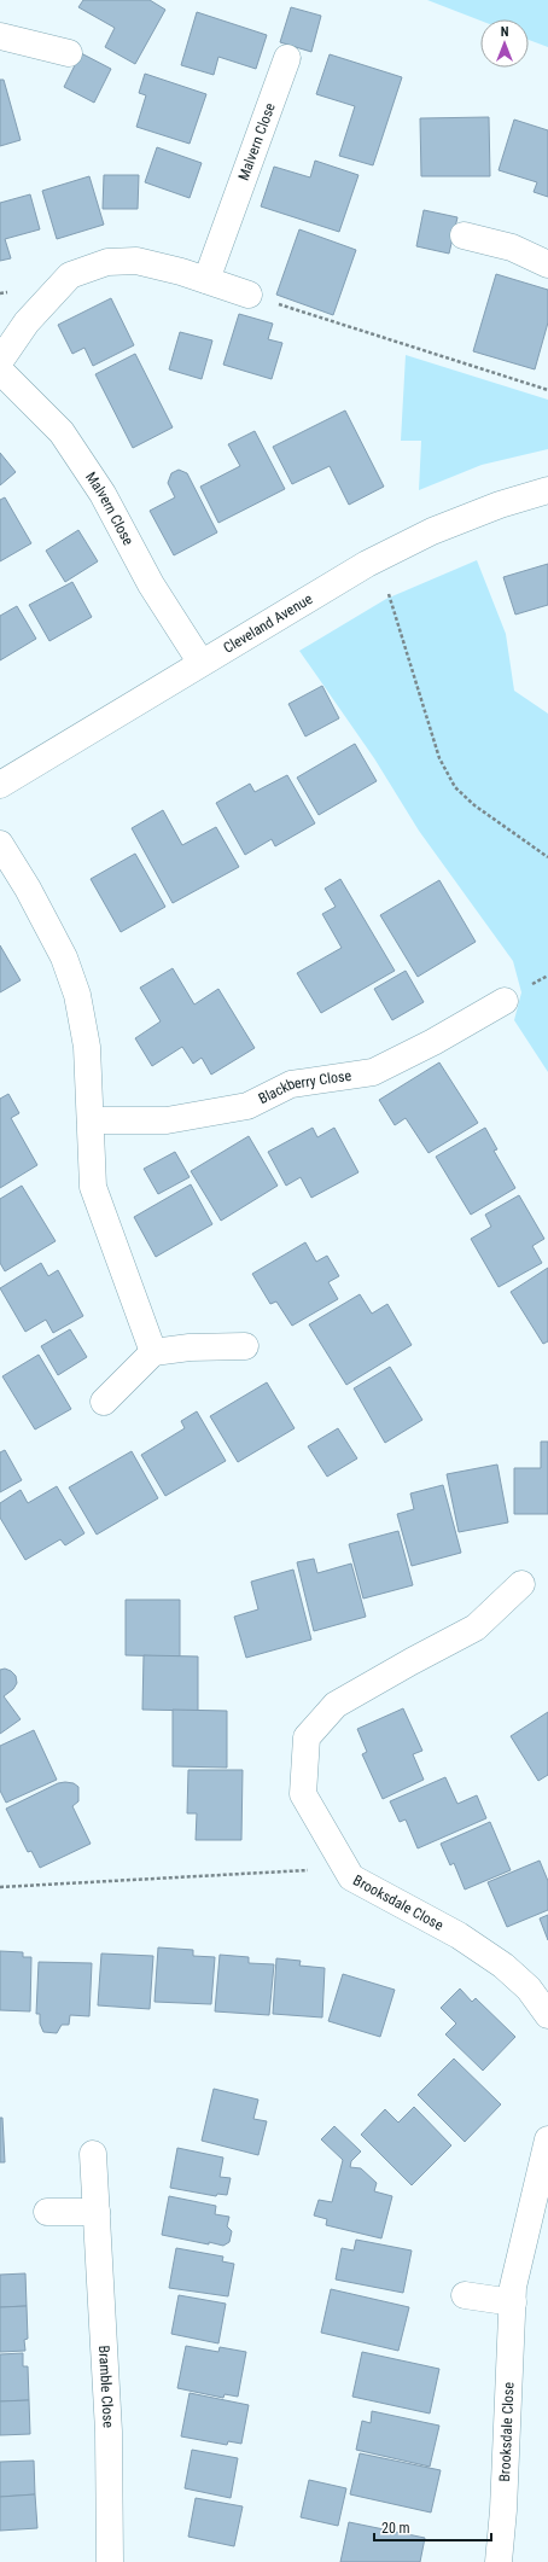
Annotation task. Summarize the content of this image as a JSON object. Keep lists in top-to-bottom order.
{
  "streets": {
    "street": [
      "Malvern Close",
      "Cleveland Avenue",
      "Blackberry Close",
      "Brooksdale Close",
      "Bramble Close"
    ]
  },
  "crossings": [
    ["Malvern Close", "Cleveland Avenue"]
  ],
  "scale_bar": "20 m",
  "north": "top"
}
